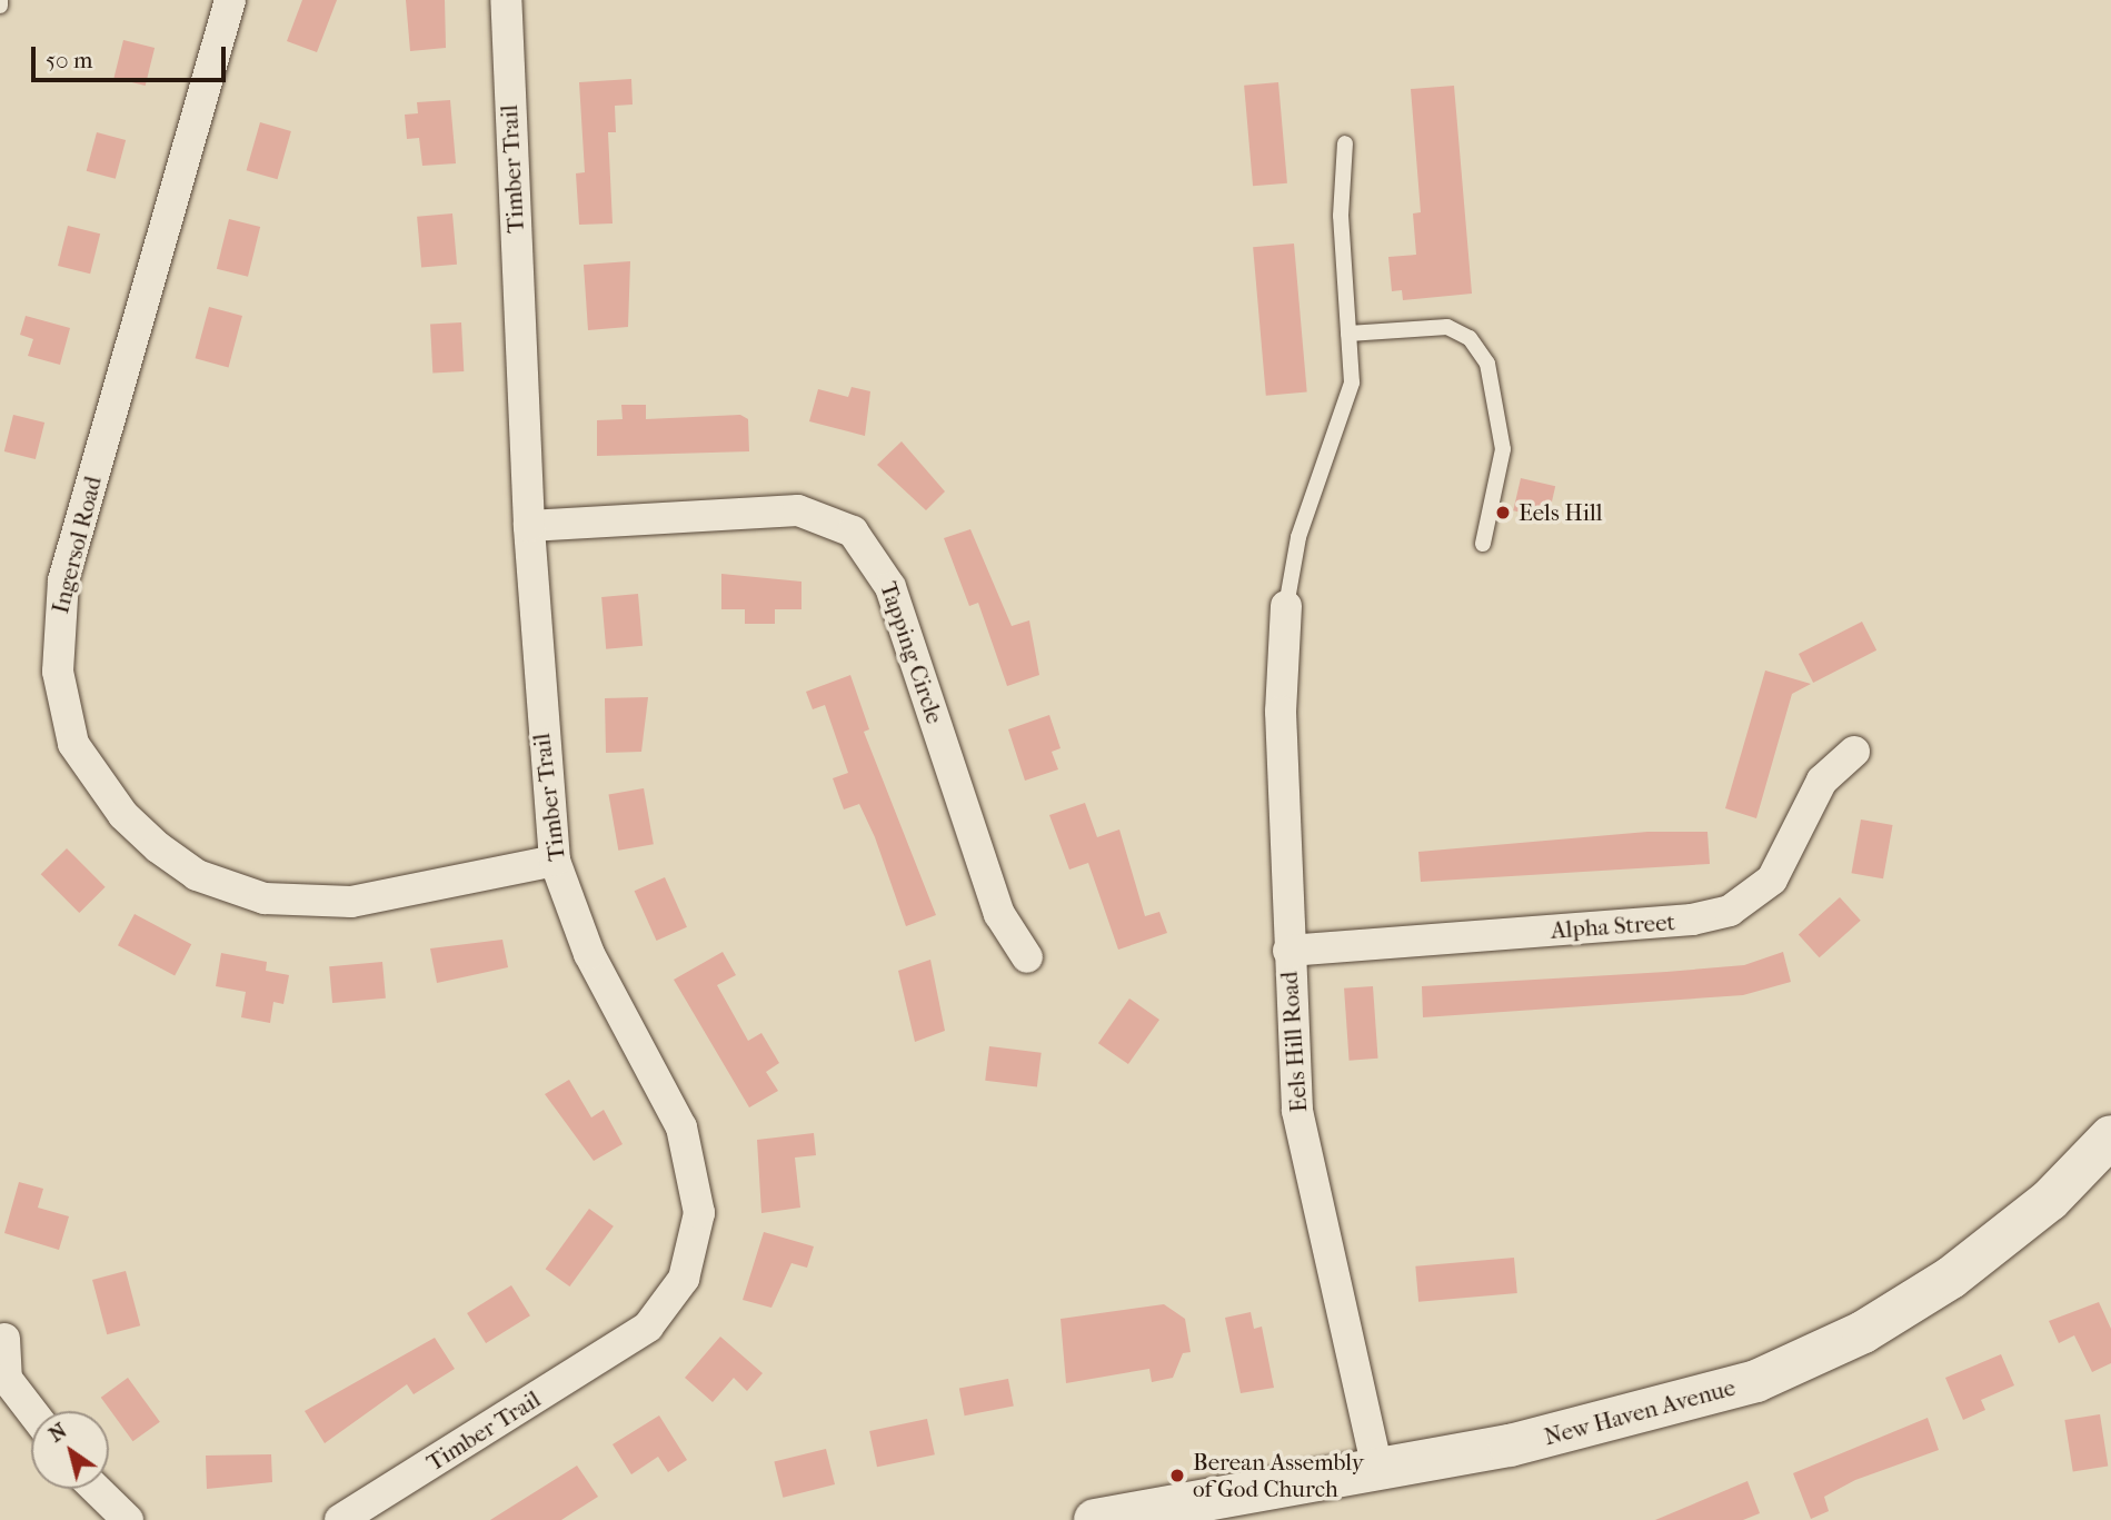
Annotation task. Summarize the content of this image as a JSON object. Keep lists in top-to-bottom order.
{
  "streets": {
    "main road": ["New Haven Avenue"],
    "street": [
      "Timber Trail",
      "Ingersol Road",
      "Tapping Circle",
      "Alpha Street",
      "Eels Hill Road"
    ]
  },
  "crossings": [
    ["Timber Trail", "Ingersol Road"],
    ["Timber Trail", "Tapping Circle"],
    ["Alpha Street", "Eels Hill Road"],
    ["Eels Hill Road", "New Haven Avenue"]
  ],
  "places": ["Eels Hill", "Berean Assembly of God Church"],
  "scale_bar": "50 m",
  "north": "top left"
}
